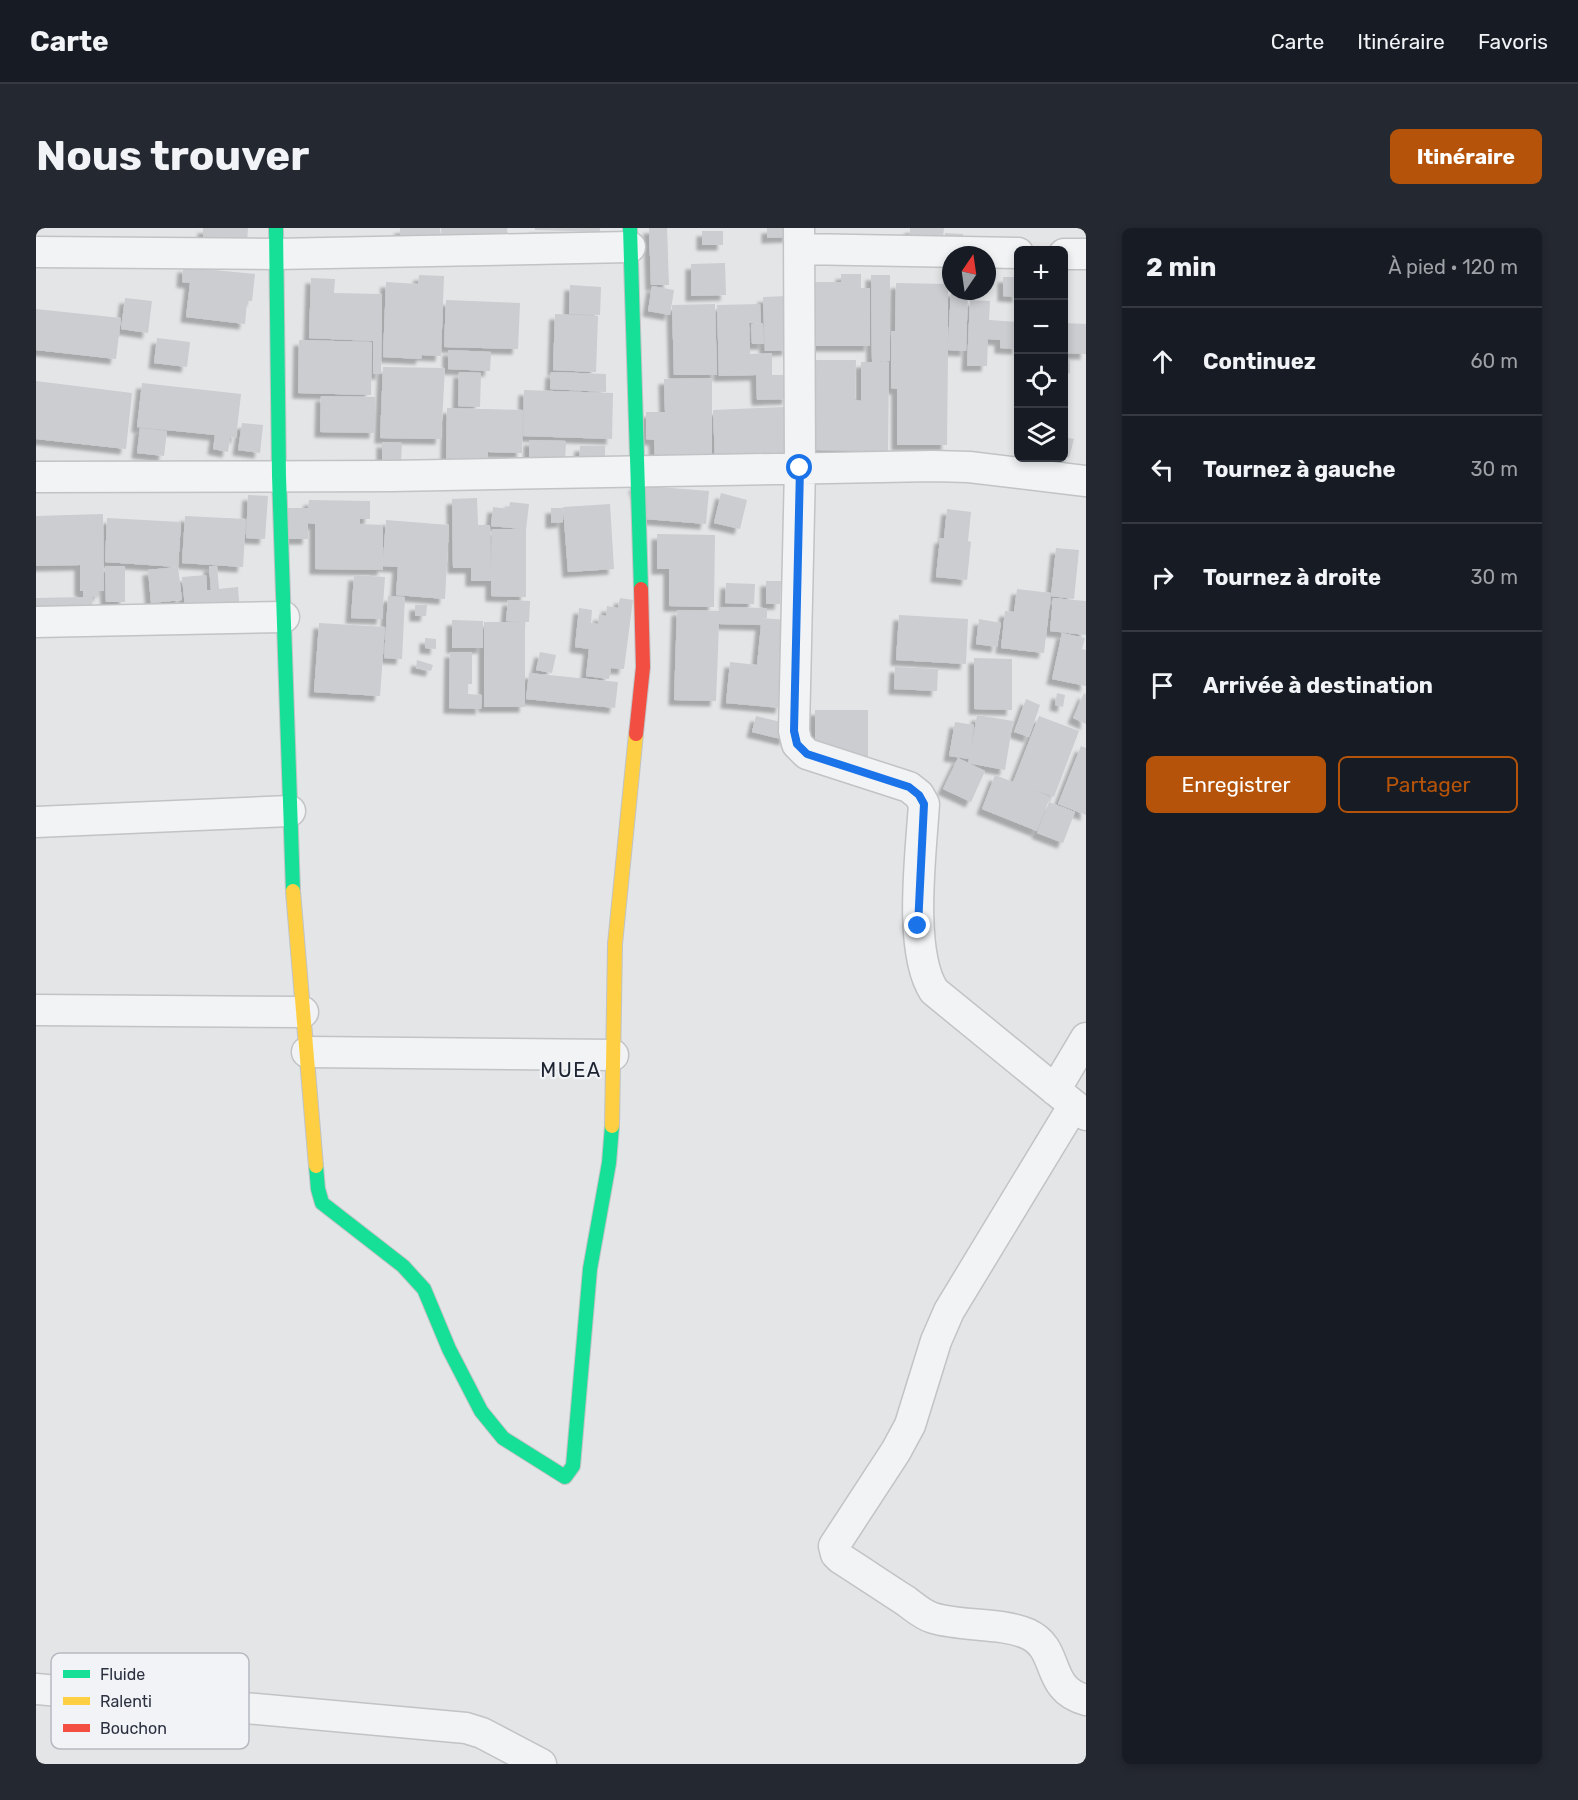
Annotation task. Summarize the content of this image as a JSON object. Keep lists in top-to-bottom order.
{
  "districts": ["MUEA"],
  "legend": ["Fluide", "Ralenti", "Bouchon"],
  "north": "top",
  "page": {
    "header": "Carte",
    "nav": ["Carte", "Itinéraire", "Favoris"],
    "buttons": [
      "Itinéraire",
      ["Enregistrer", "Partager"]
    ],
    "title": "Nous trouver",
    "heading": ["2 min", "À pied · 120 m"],
    "map_buttons": ["+", "−"],
    "list": [
      ["Continuez", "60 m"],
      ["Tournez à gauche", "30 m"],
      ["Tournez à droite", "30 m"],
      "Arrivée à destination"
    ]
  }
}
